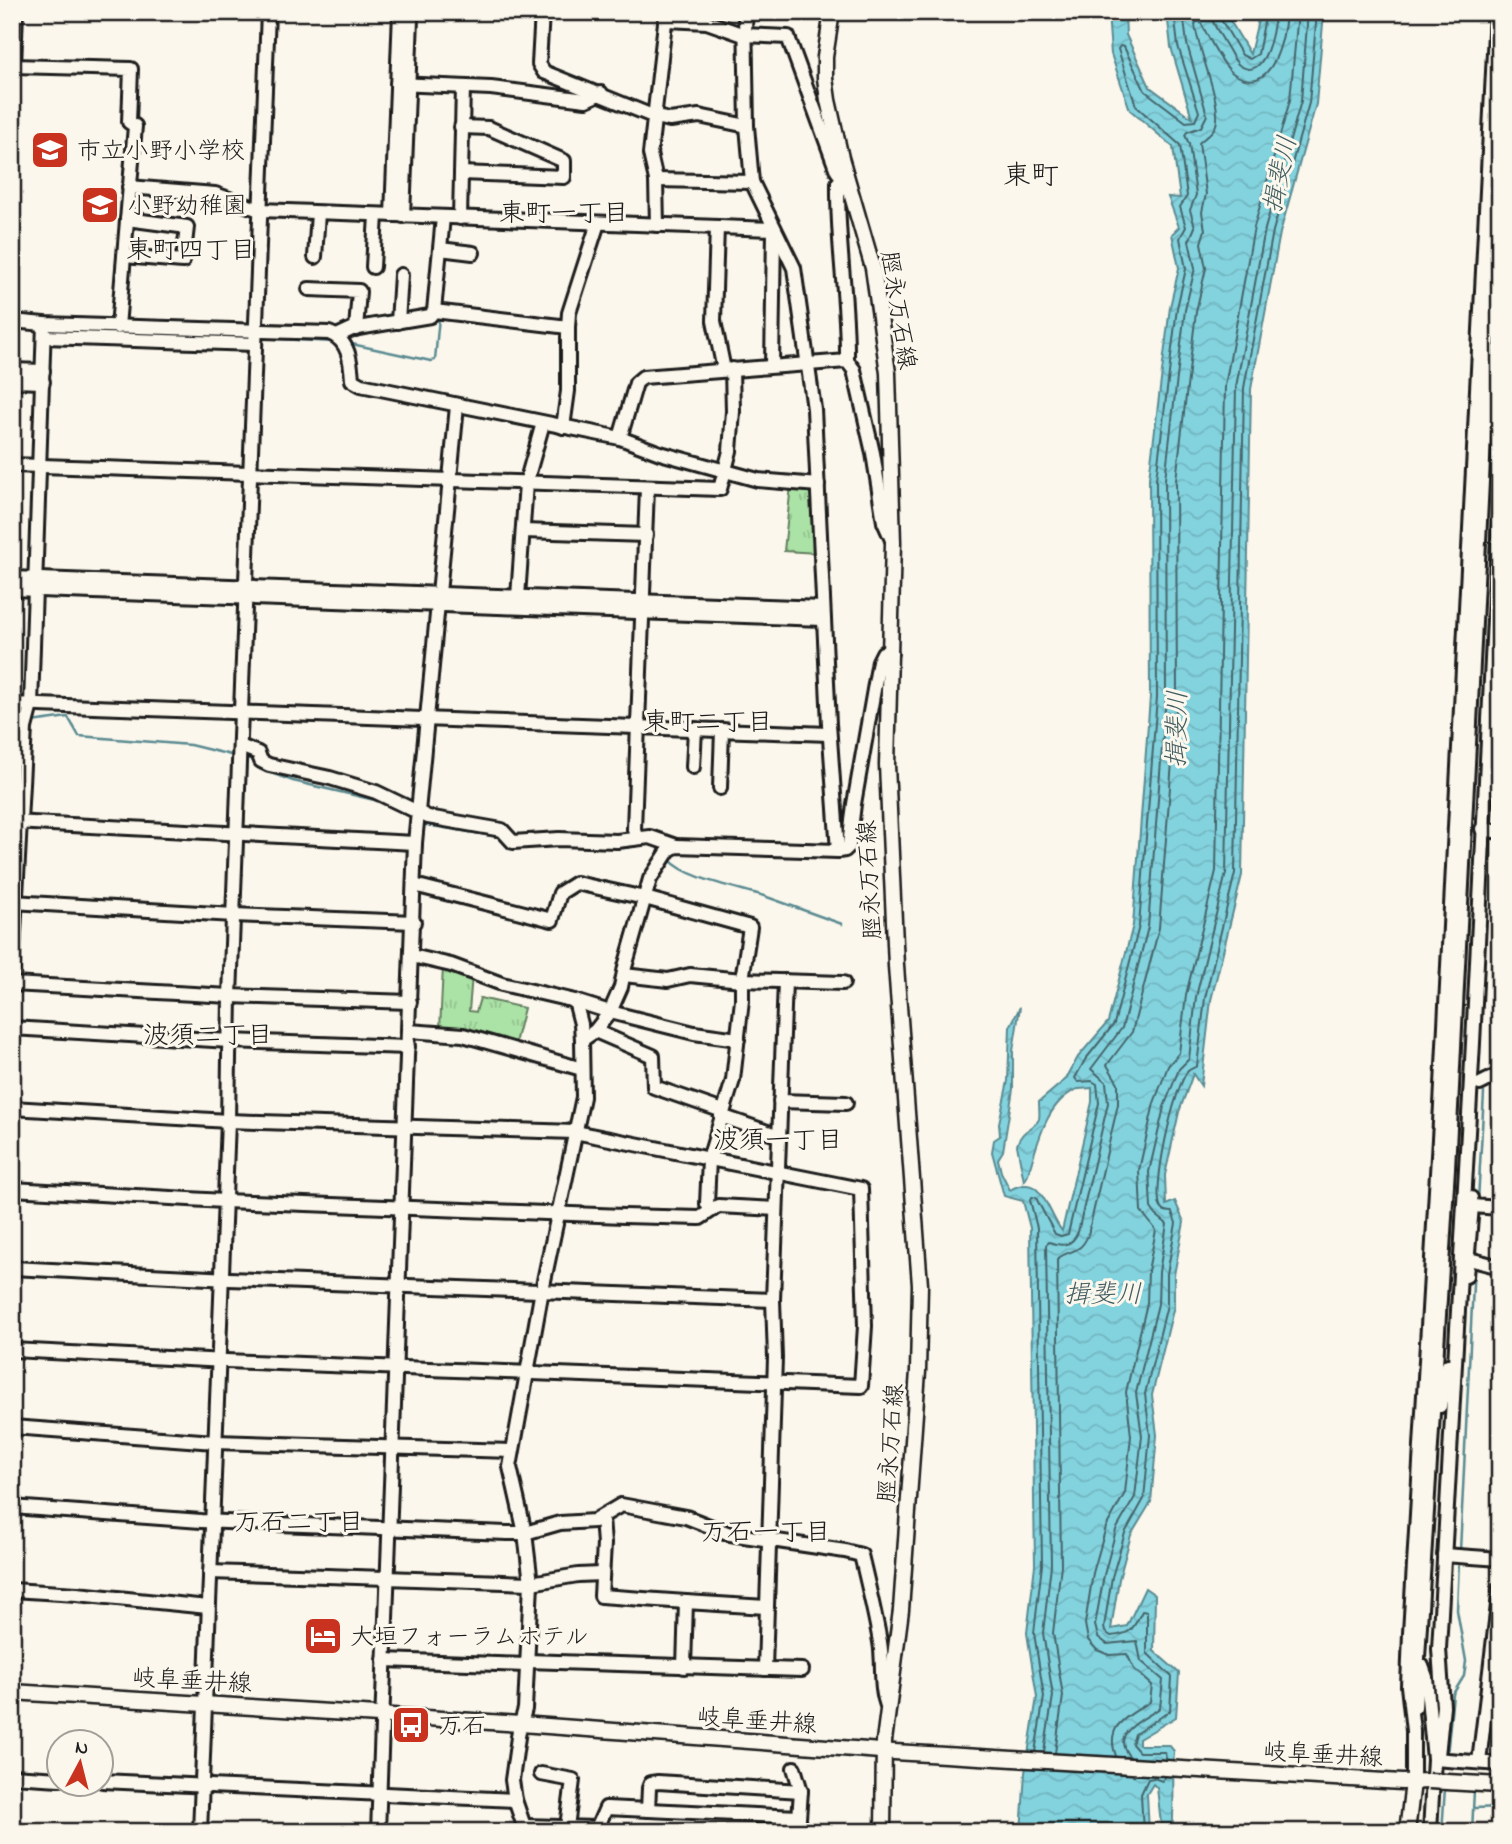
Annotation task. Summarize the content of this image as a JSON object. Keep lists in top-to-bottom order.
{
  "streets": {
    "main road": ["脛永万石線", "岐阜垂井線"]
  },
  "crossings": [
    ["脛永万石線", "岐阜垂井線"]
  ],
  "districts": [
    "東町",
    "東町一丁目",
    "東町四丁目",
    "東町二丁目",
    "波須二丁目",
    "波須一丁目",
    "万石二丁目",
    "万石一丁目"
  ],
  "water": ["揖斐川"],
  "places": {
    "school or university": ["市立小野小学校", "小野幼稚園"],
    "hotel": ["大垣フォーラムホテル"],
    "bus stop": ["万石"]
  },
  "north": "top"
}
